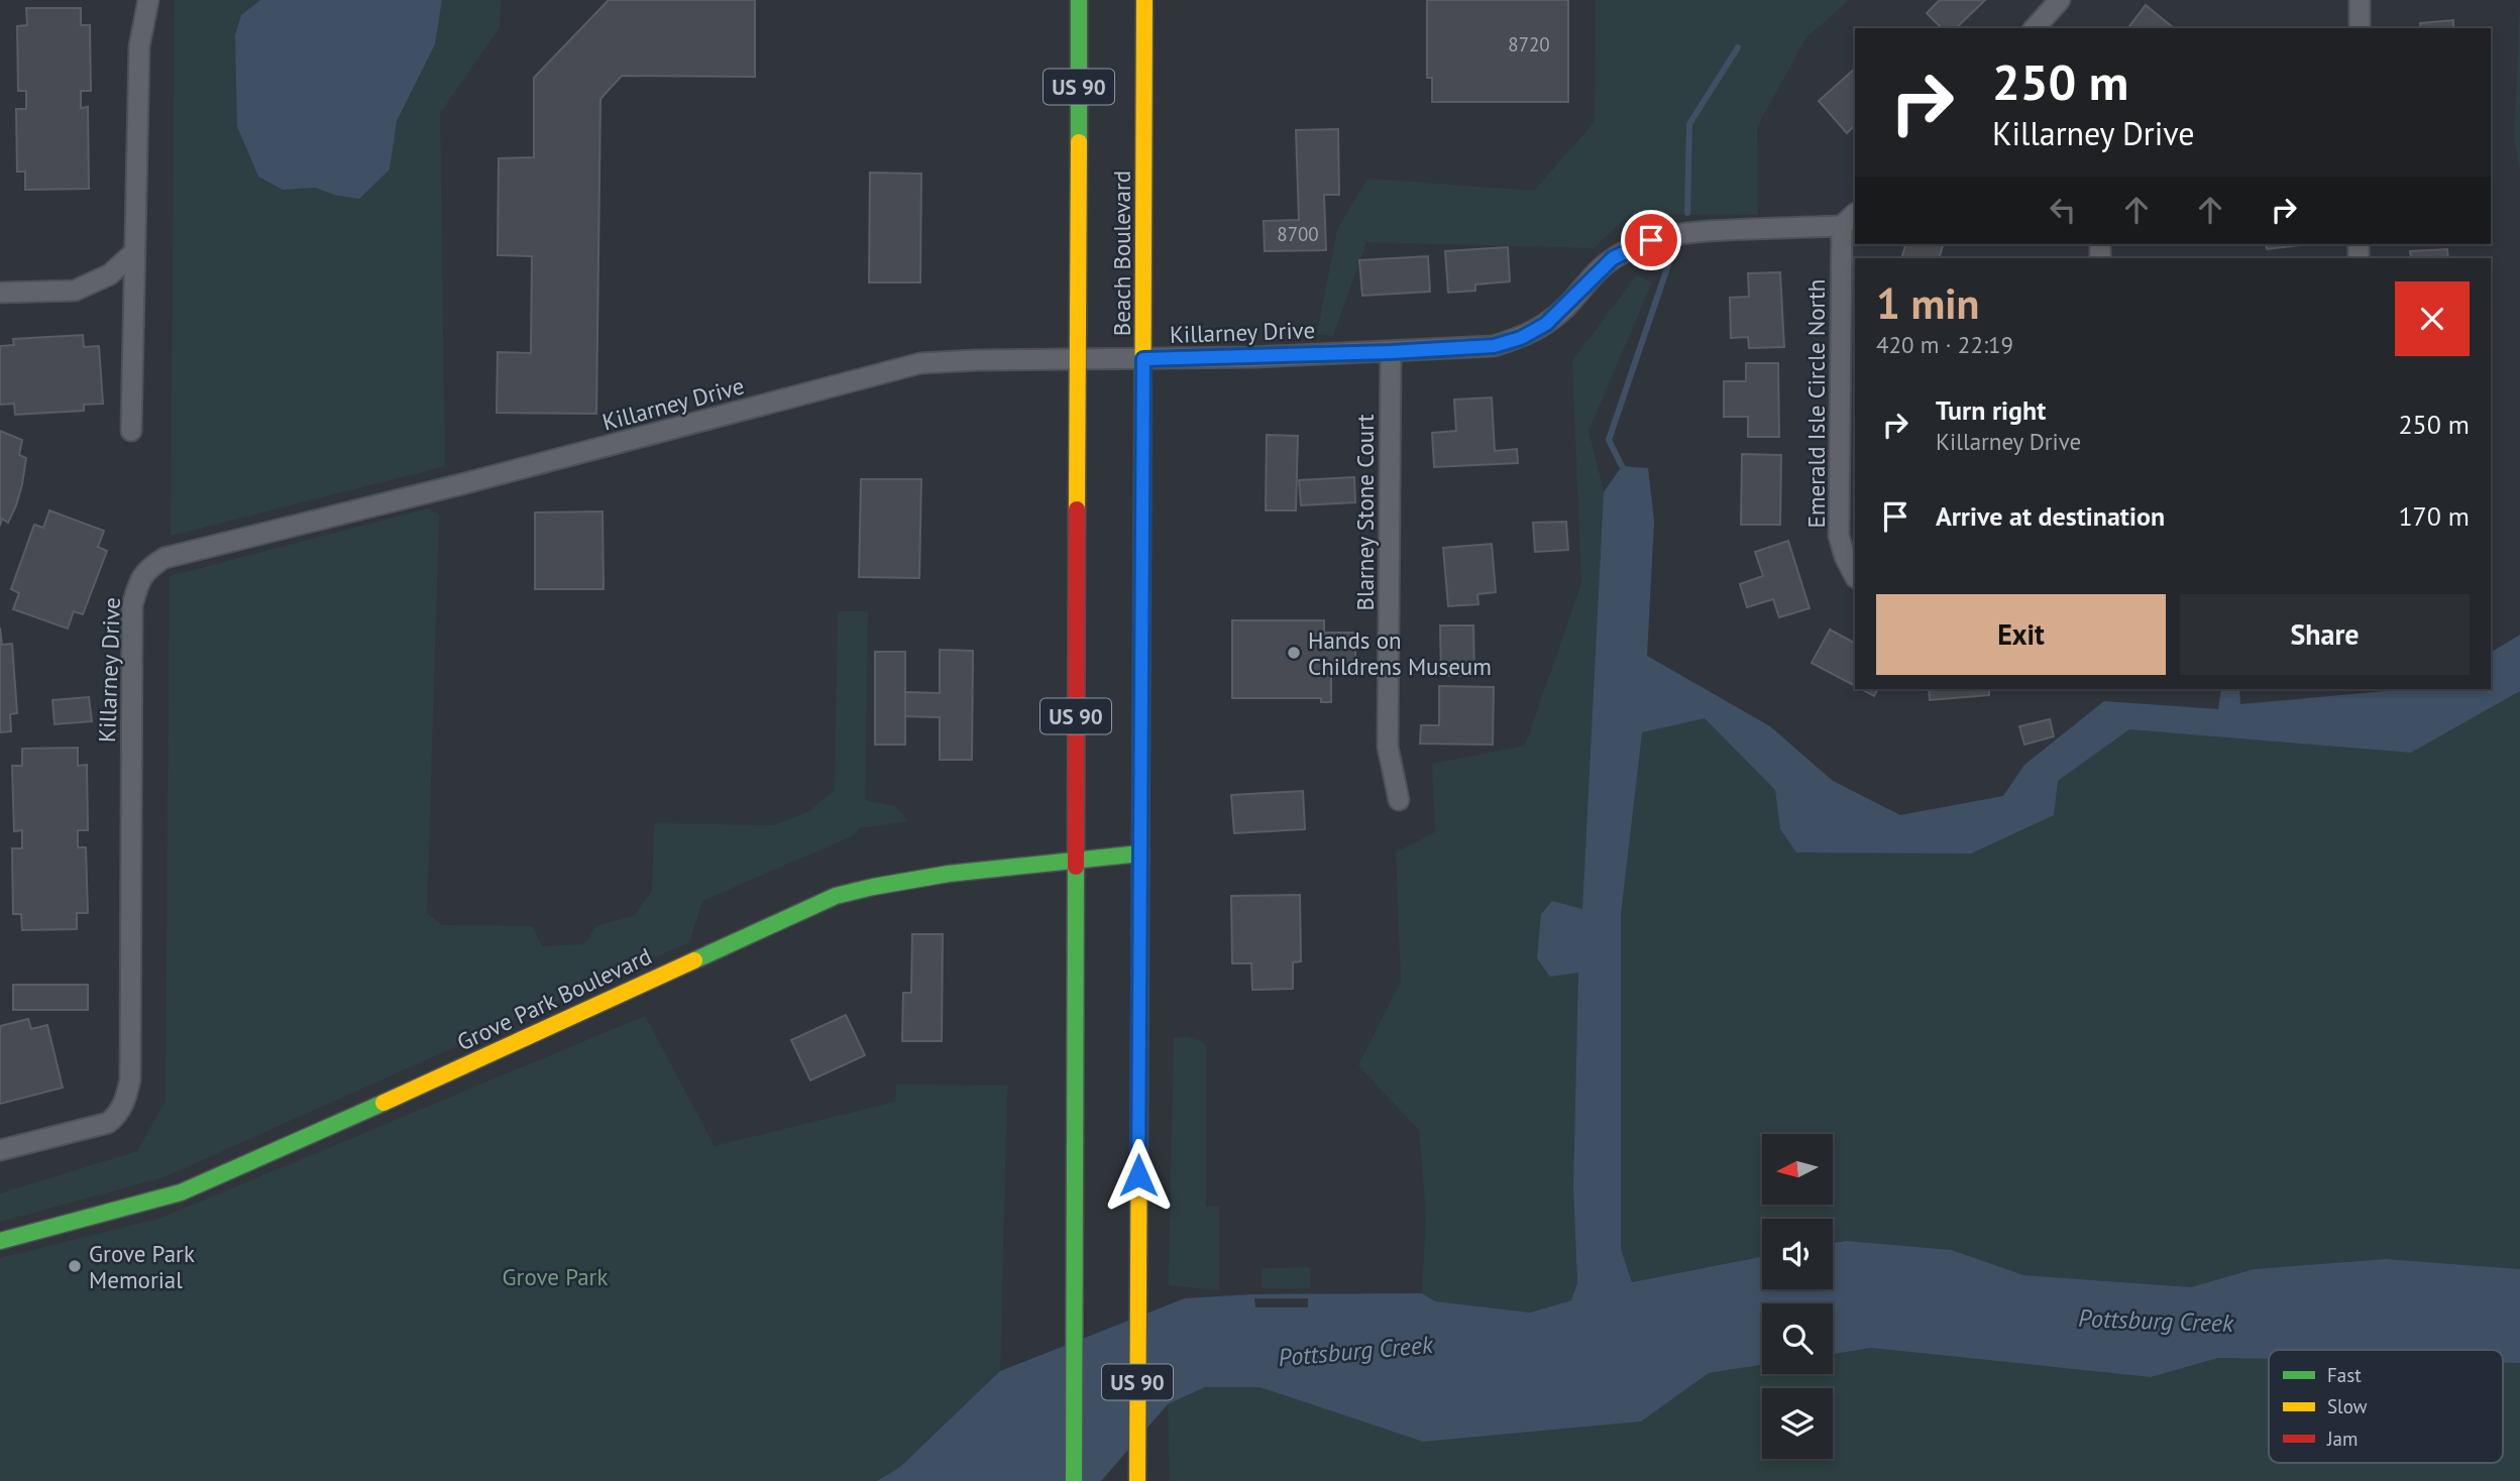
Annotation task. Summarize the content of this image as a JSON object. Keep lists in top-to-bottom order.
{
  "streets": {
    "main road": ["US 90", "Beach Boulevard", "Grove Park Boulevard"],
    "street": ["Killarney Drive", "Emerald Isle Circle North", "Blarney Stone Court"]
  },
  "crossings": [
    ["US 90", "Killarney Drive"],
    ["US 90", "Grove Park Boulevard"],
    ["Beach Boulevard", "Killarney Drive"],
    ["Beach Boulevard", "Grove Park Boulevard"],
    ["Killarney Drive", "Emerald Isle Circle North"],
    ["Killarney Drive", "Blarney Stone Court"]
  ],
  "water": ["Pottsburg Creek"],
  "parks": ["Grove Park"],
  "places": ["Hands on Childrens Museum", "Grove Park Memorial"],
  "house_numbers": ["8720", "8700"],
  "legend": ["Fast", "Slow", "Jam"],
  "north": "left",
  "page": {
    "turn": ["250 m", "Killarney Drive"],
    "heading": ["1 min", "420 m · 22:19"],
    "list": [
      {
        "name": "Turn right",
        "note": "Killarney Drive",
        "value": "250 m"
      },
      {
        "name": "Arrive at destination",
        "value": "170 m"
      }
    ],
    "buttons": ["Exit", "Share"]
  }
}
